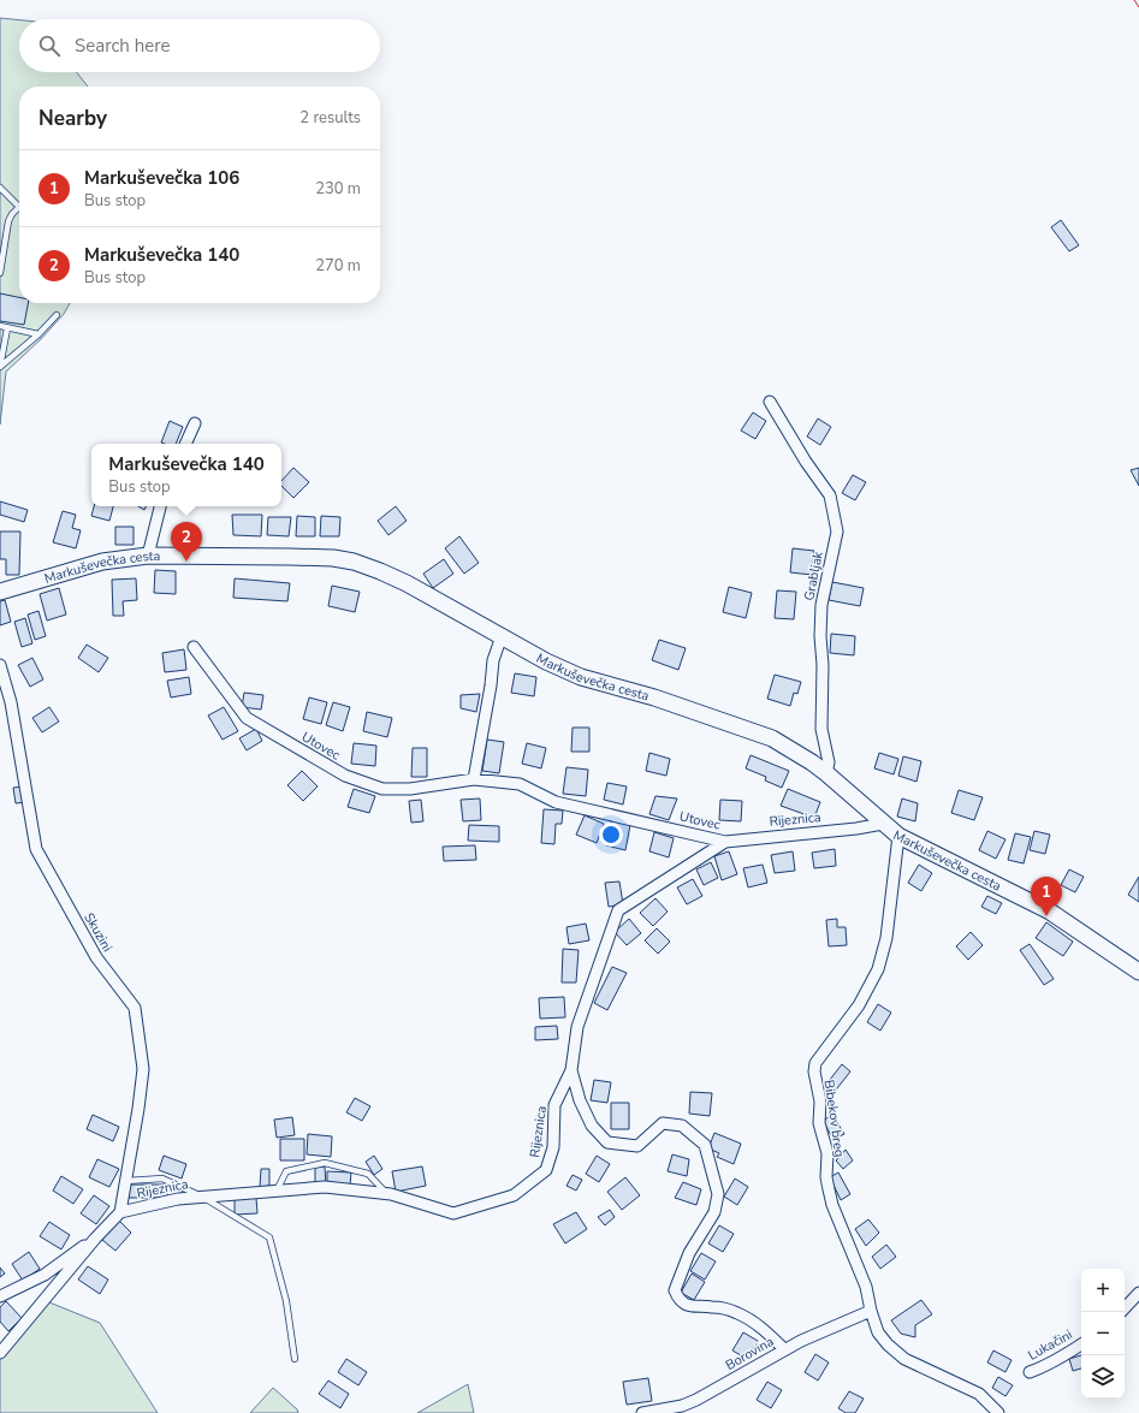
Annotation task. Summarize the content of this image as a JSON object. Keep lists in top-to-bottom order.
{
  "streets": {
    "main road": ["Markuševečka cesta"],
    "street": [
      "Grabljak",
      "Utovec",
      "Rijeznica",
      "Skuzini",
      "Bibekov breg",
      "Lukačini",
      "Borovina"
    ]
  },
  "crossings": [
    ["Markuševečka cesta", "Grabljak"],
    ["Markuševečka cesta", "Rijeznica"],
    ["Markuševečka cesta", "Bibekov breg"],
    ["Utovec", "Rijeznica"],
    ["Rijeznica", "Skuzini"],
    ["Bibekov breg", "Borovina"]
  ],
  "page": {
    "search": "Search here",
    "heading": ["Nearby", "2 results"],
    "list": [
      {
        "mark": "1",
        "name": "Markuševečka 106",
        "note": "Bus stop",
        "value": "230 m"
      },
      {
        "mark": "2",
        "name": "Markuševečka 140",
        "note": "Bus stop",
        "value": "270 m"
      }
    ],
    "popup": ["Markuševečka 140", "Bus stop"],
    "pins": ["2", "1"],
    "map_buttons": ["+", "−"]
  }
}
